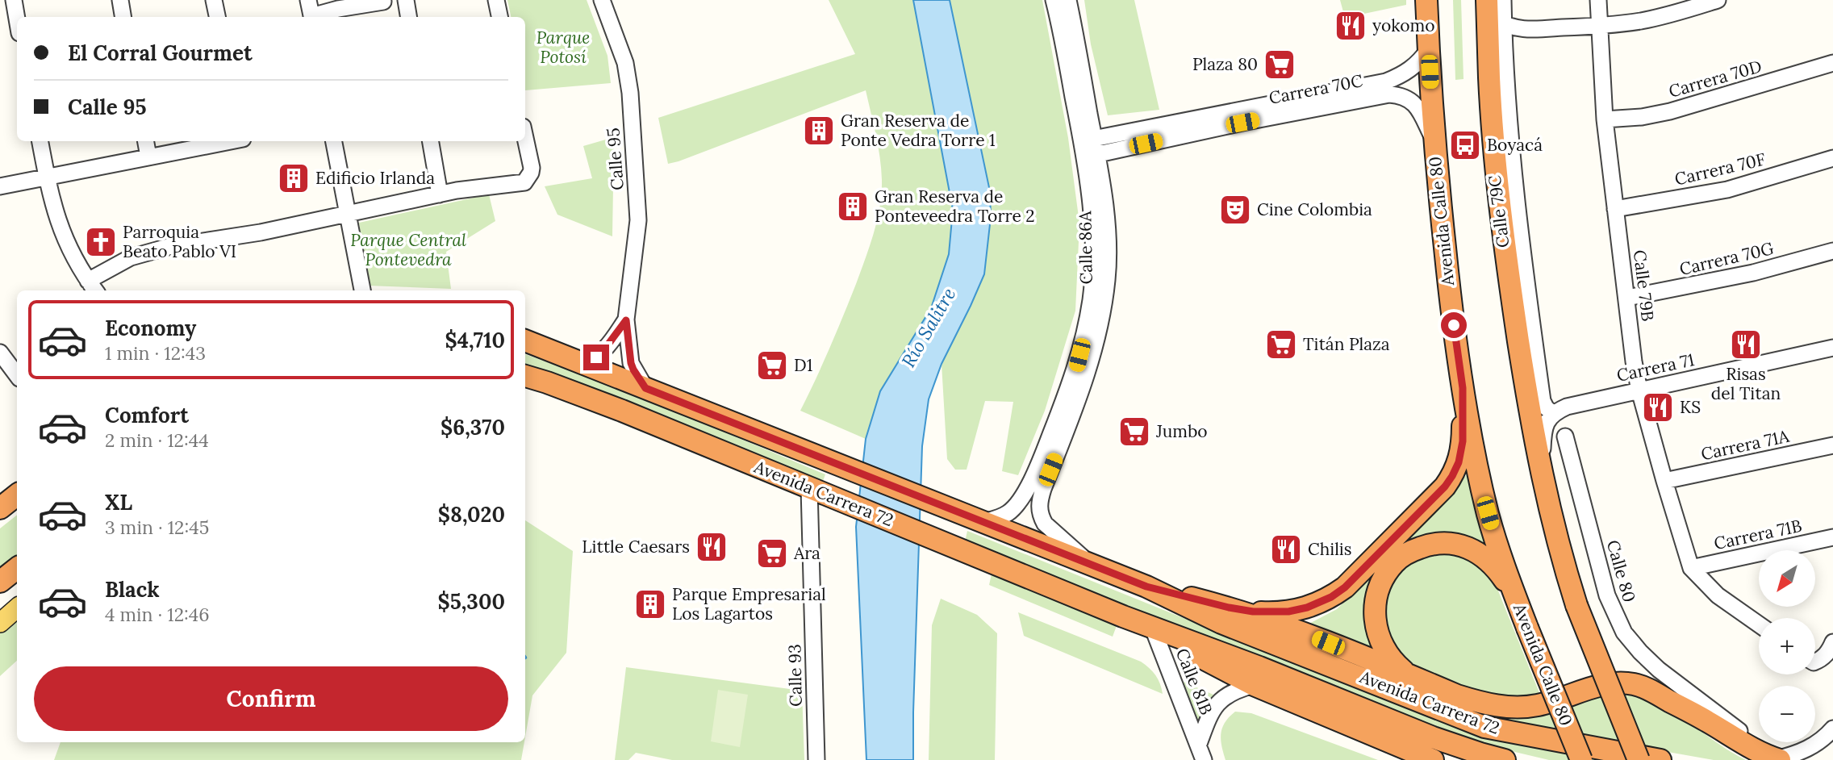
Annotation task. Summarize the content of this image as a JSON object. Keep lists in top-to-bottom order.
{
  "streets": {
    "highway": ["Avenida Calle 80", "Avenida Carrera 72"],
    "street": [
      "Carrera 70D",
      "Carrera 70C",
      "Calle 95",
      "Carrera 70F",
      "Calle 79C",
      "Calle 86A",
      "Carrera 70G",
      "Calle 79B",
      "Carrera 71",
      "Carrera 71A",
      "Carrera 71B",
      "Calle 80",
      "Calle 93",
      "Calle 81B"
    ]
  },
  "crossings": [
    ["Carrera 70D", "Calle 79B"],
    ["Carrera 70C", "Avenida Calle 80"],
    ["Carrera 70C", "Calle 86A"],
    ["Calle 95", "Avenida Carrera 72"],
    ["Carrera 70F", "Calle 79B"],
    ["Calle 79C", "Carrera 71"],
    ["Calle 86A", "Avenida Carrera 72"],
    ["Carrera 70G", "Calle 79B"],
    ["Calle 79B", "Carrera 71"],
    ["Calle 79B", "Carrera 71A"],
    ["Calle 79B", "Carrera 71B"],
    ["Avenida Carrera 72", "Calle 80"],
    ["Avenida Carrera 72", "Calle 93"],
    ["Avenida Carrera 72", "Calle 81B"]
  ],
  "water": ["Río Salitre"],
  "parks": ["Parque Potosí", "Parque Central Pontevedra"],
  "places": {
    "restaurant": [
      "yokomo",
      "Risas del Titan",
      "KS",
      "Little Caesars",
      "Chilis"
    ],
    "supermarket": [
      "Plaza 80",
      "Titán Plaza",
      "D1",
      "Jumbo",
      "Ara"
    ],
    "building": [
      "Gran Reserva de Ponte Vedra Torre 1",
      "Edificio Irlanda",
      "Gran Reserva de Ponteveedra Torre 2",
      "Parque Empresarial Los Lagartos"
    ],
    "bus stop": ["Boyacá"],
    "theatre": ["Cine Colombia"],
    "church": ["Parroquia Beato Pablo VI"]
  },
  "north": "bottom left",
  "page": {
    "banner": ["El Corral Gourmet", "Calle 95"],
    "list": [
      {
        "name": "Economy",
        "note": "1 min · 12:43",
        "value": "$4,710"
      },
      {
        "name": "Comfort",
        "note": "2 min · 12:44",
        "value": "$6,370"
      },
      {
        "name": "XL",
        "note": "3 min · 12:45",
        "value": "$8,020"
      },
      {
        "name": "Black",
        "note": "4 min · 12:46",
        "value": "$5,300"
      }
    ],
    "map_buttons": ["+", "−"],
    "buttons": "Confirm"
  }
}
